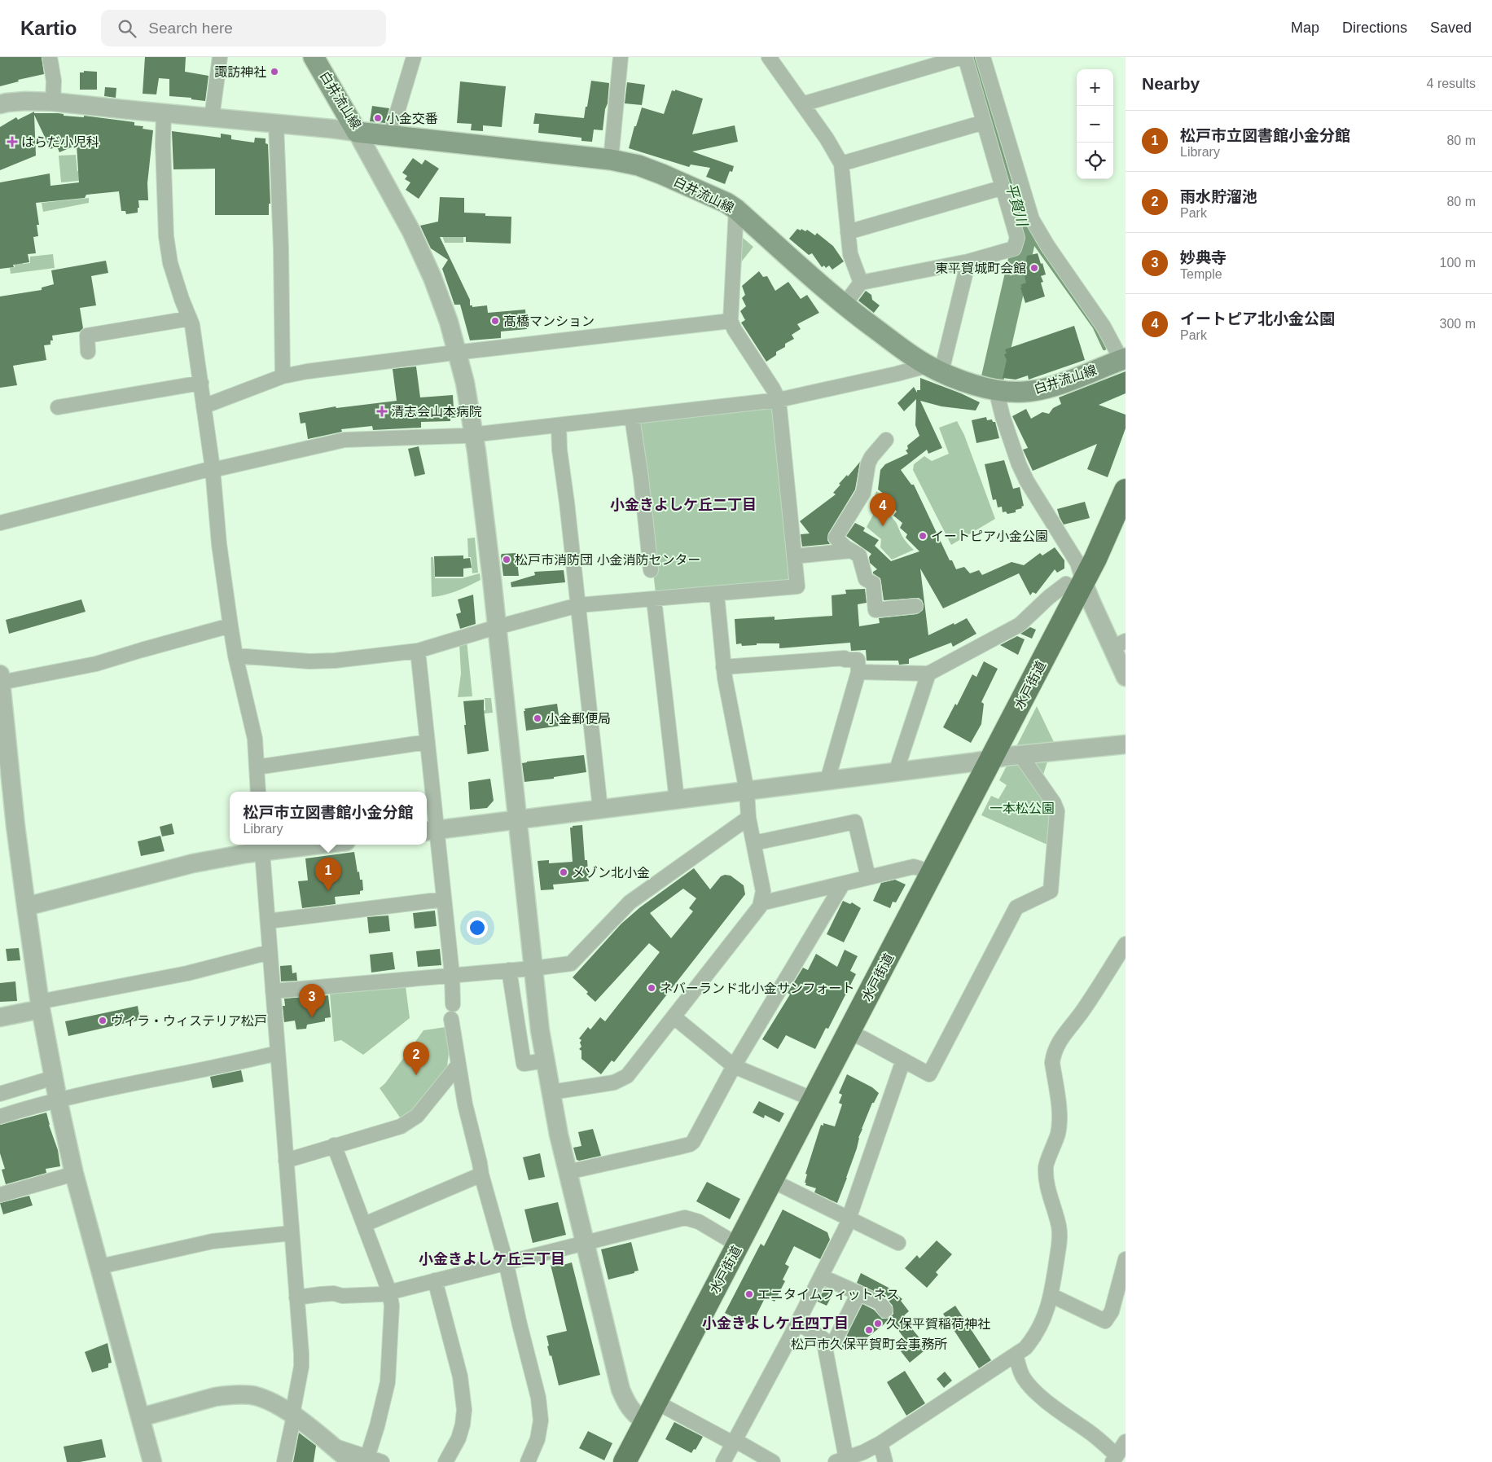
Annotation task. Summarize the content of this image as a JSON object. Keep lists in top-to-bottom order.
{
  "streets": {
    "highway": ["水戸街道"],
    "main road": ["白井流山線"]
  },
  "districts": ["小金きよしケ丘二丁目", "小金きよしケ丘三丁目", "小金きよしケ丘四丁目"],
  "water": ["平賀川"],
  "parks": ["一本松公園"],
  "places": {
    "other": [
      "諏訪神社",
      "小金交番",
      "東平賀城町会館",
      "髙橋マンション",
      "イートピア小金公園",
      "松戸市消防団 小金消防センター",
      "小金郵便局",
      "メゾン北小金",
      "ネバーランド北小金サンフォート",
      "ヴィラ・ウィステリア松戸",
      "エニタイムフィットネス",
      "久保平賀稲荷神社",
      "松戸市久保平賀町会事務所"
    ],
    "health": ["はらだ小児科", "清志会山本病院"]
  },
  "page": {
    "header": "Kartio",
    "search": "Search here",
    "nav": ["Map", "Directions", "Saved"],
    "heading": ["Nearby", "4 results"],
    "map_buttons": ["+", "−"],
    "list": [
      {
        "mark": "1",
        "name": "松戸市立図書館小金分館",
        "note": "Library",
        "value": "80 m"
      },
      {
        "mark": "2",
        "name": "雨水貯溜池",
        "note": "Park",
        "value": "80 m"
      },
      {
        "mark": "3",
        "name": "妙典寺",
        "note": "Temple",
        "value": "100 m"
      },
      {
        "mark": "4",
        "name": "イートピア北小金公園",
        "note": "Park",
        "value": "300 m"
      }
    ],
    "pins": [
      "4",
      "1",
      "3",
      "2"
    ],
    "popup": ["松戸市立図書館小金分館", "Library"]
  }
}
